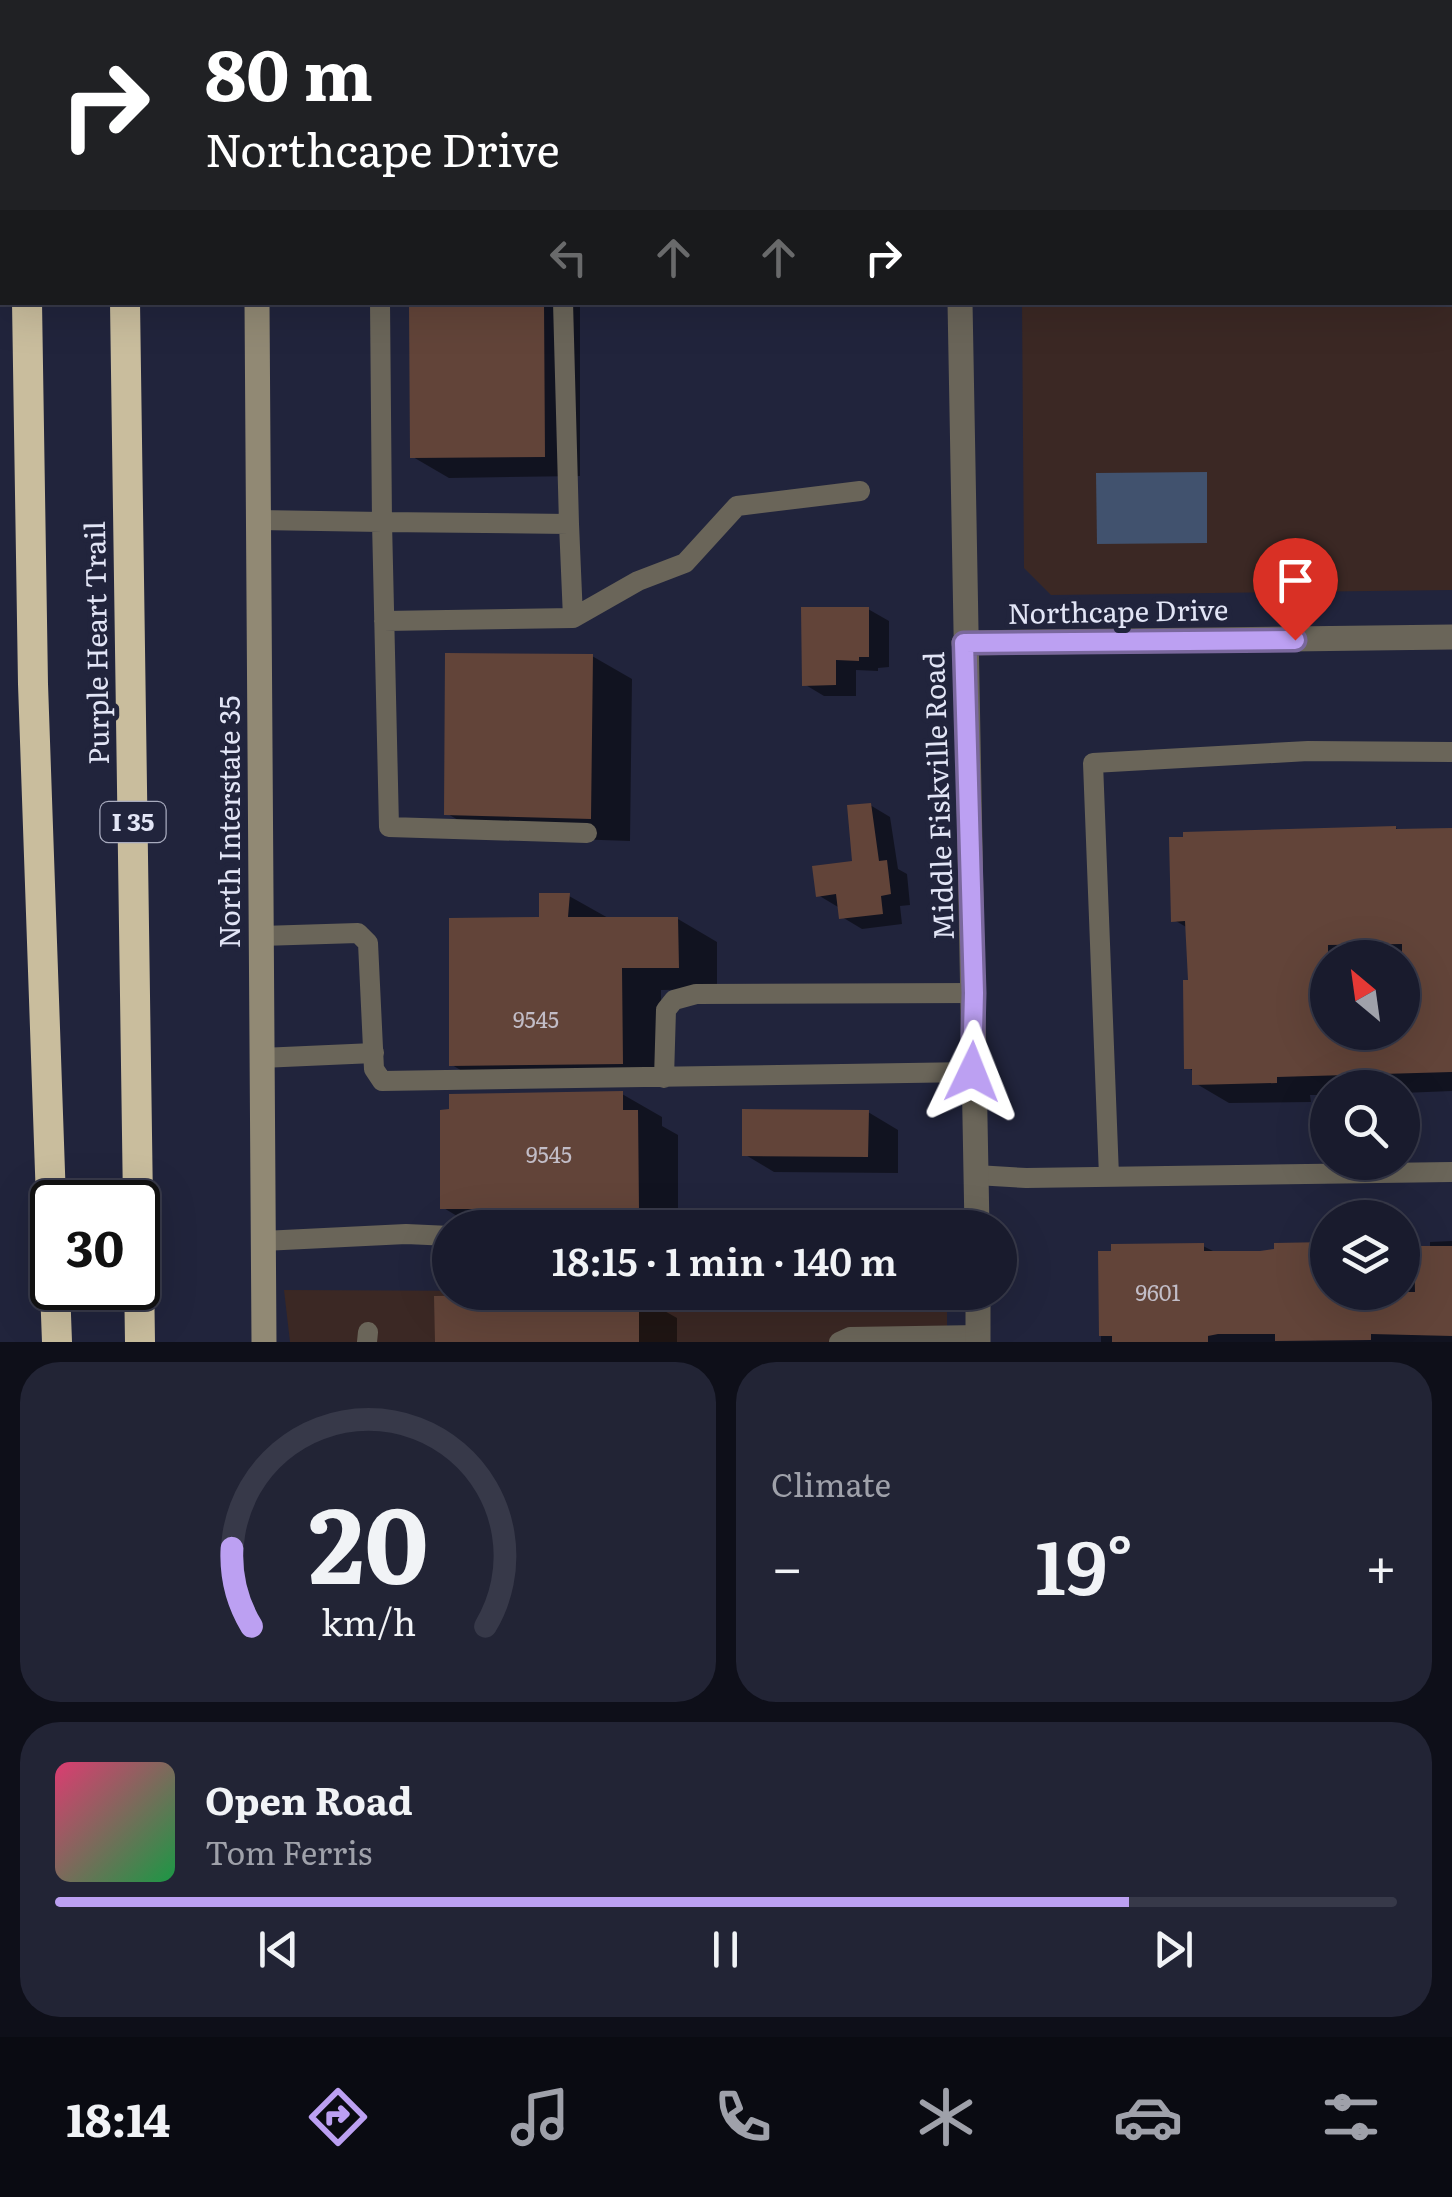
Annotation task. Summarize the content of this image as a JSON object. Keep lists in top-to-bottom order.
{
  "streets": {
    "highway": ["Purple Heart Trail", "I 35"],
    "main road": ["North Interstate 35"],
    "street": ["Northcape Drive", "Middle Fiskville Road"]
  },
  "crossings": [
    ["Northcape Drive", "Middle Fiskville Road"]
  ],
  "house_numbers": ["9545", "9545", "9601"],
  "north": "top left",
  "page": {
    "turn": ["80 m", "Northcape Drive"],
    "limit": "30",
    "trip": "18:15 · 1 min · 140 m",
    "tile": "Climate",
    "heat": ["−", "19°", "+"],
    "song": ["Open Road", "Tom Ferris"],
    "tabs": "18:14",
    "gauge": ["20", "km/h"]
  }
}
